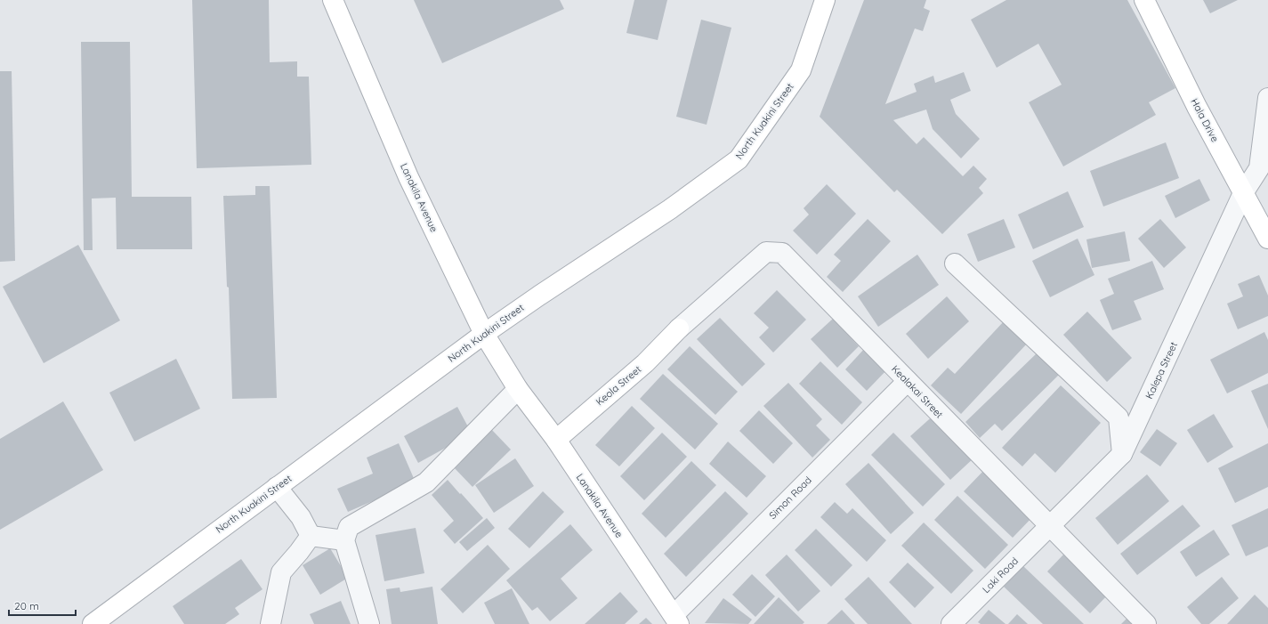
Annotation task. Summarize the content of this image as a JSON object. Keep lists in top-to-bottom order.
{
  "streets": {
    "street": [
      "Hala Drive",
      "North Kuakini Street",
      "Lanakila Avenue",
      "Kalepa Street",
      "Keola Street",
      "Kealakai Street",
      "Simon Road",
      "Laki Road"
    ]
  },
  "crossings": [
    ["Hala Drive", "Kalepa Street"],
    ["North Kuakini Street", "Lanakila Avenue"],
    ["Lanakila Avenue", "Keola Street"],
    ["Lanakila Avenue", "Simon Road"],
    ["Kalepa Street", "Kealakai Street"],
    ["Kalepa Street", "Laki Road"],
    ["Keola Street", "Kealakai Street"],
    ["Kealakai Street", "Simon Road"],
    ["Kealakai Street", "Laki Road"]
  ],
  "scale_bar": "20 m"
}
